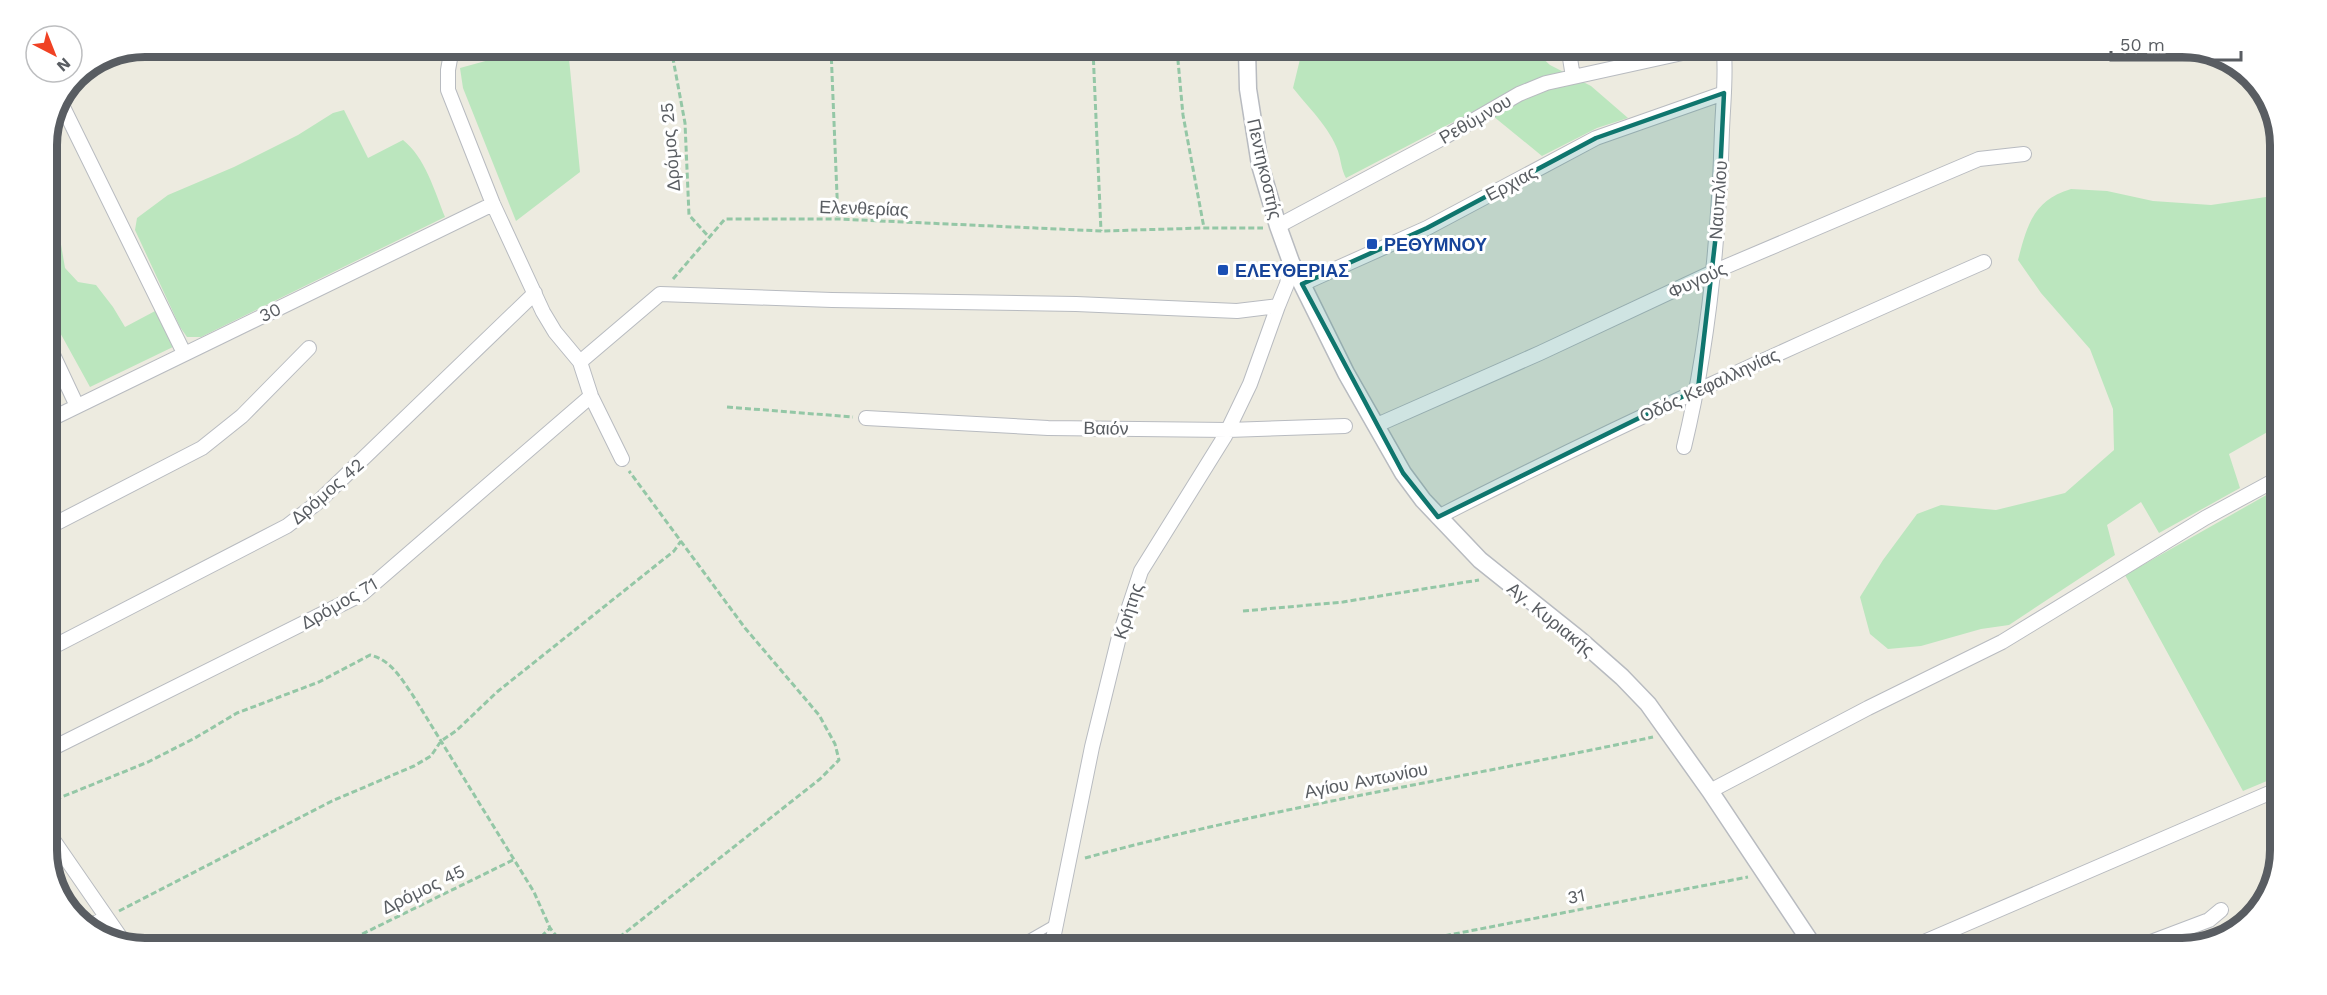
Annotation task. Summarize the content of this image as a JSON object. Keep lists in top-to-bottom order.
{
  "streets": {
    "street": [
      "Ρεθύμνου",
      "Πεντηκοστής",
      "Ερχιας",
      "Ναυπλίου",
      "Φυγούς",
      "30",
      "Οδός Κεφαλληνίας",
      "Βαιόν",
      "Δρόμος 42",
      "Δρόμος 71",
      "Κρήτης",
      "Αγ. Κυριακής"
    ],
    "path": [
      "Δρόμος 25",
      "Ελενθερίας",
      "Αγίου Αντωνίου",
      "Δρόμος 45",
      "31"
    ]
  },
  "crossings": [
    ["Ρεθύμνου", "Πεντηκοστής"],
    ["Ρεθύμνου", "Ελενθερίας"],
    ["Δρόμος 25", "Ελενθερίας"],
    ["Πεντηκοστής", "Ερχιας"],
    ["Πεντηκοστής", "Ελενθερίας"],
    ["Πεντηκοστής", "Κρήτης"],
    ["Πεντηκοστής", "Αγ. Κυριακής"],
    ["Ερχιας", "Ναυπλίου"],
    ["Ερχιας", "Αγ. Κυριακής"],
    ["Ναυπλίου", "Φυγούς"],
    ["Ναυπλίου", "Οδός Κεφαλληνίας"],
    ["Φυγούς", "Αγ. Κυριακής"],
    ["Οδός Κεφαλληνίας", "Αγ. Κυριακής"],
    ["Βαιόν", "Κρήτης"],
    ["Κρήτης", "Αγίου Αντωνίου"],
    ["Αγ. Κυριακής", "Αγίου Αντωνίου"],
    ["Αγ. Κυριακής", "31"]
  ],
  "places": {
    "transit": ["ΡΕΘΥΜΝΟΥ", "ΕΛΕΥΘΕΡΙΑΣ"]
  },
  "scale_bar": "50 m",
  "north": "bottom right"
}
